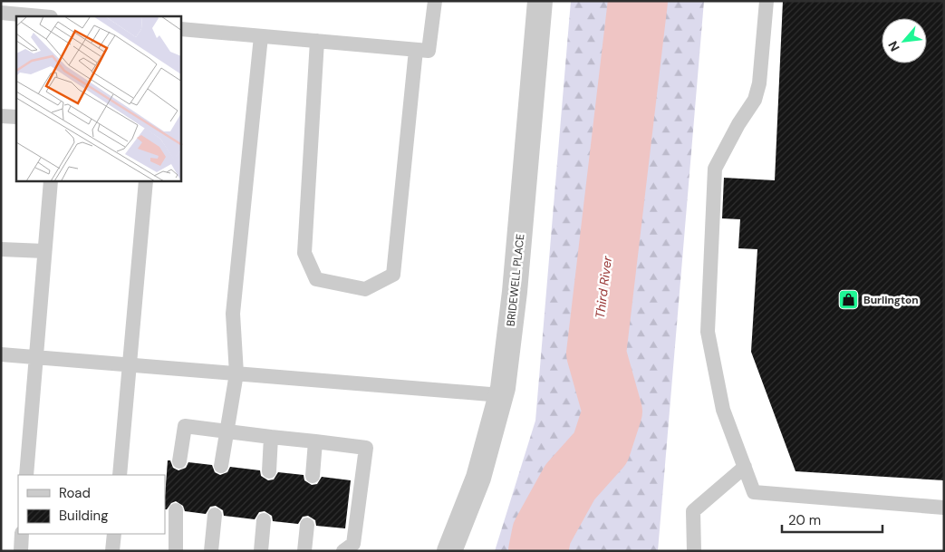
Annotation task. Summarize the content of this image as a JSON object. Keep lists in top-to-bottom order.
{
  "streets": {
    "street": ["BRIDEWELL PLACE"]
  },
  "water": ["Third River"],
  "places": {
    "shop": ["Burlington"]
  },
  "legend": ["Road", "Building"],
  "scale_bar": "20 m",
  "north": "bottom left"
}
